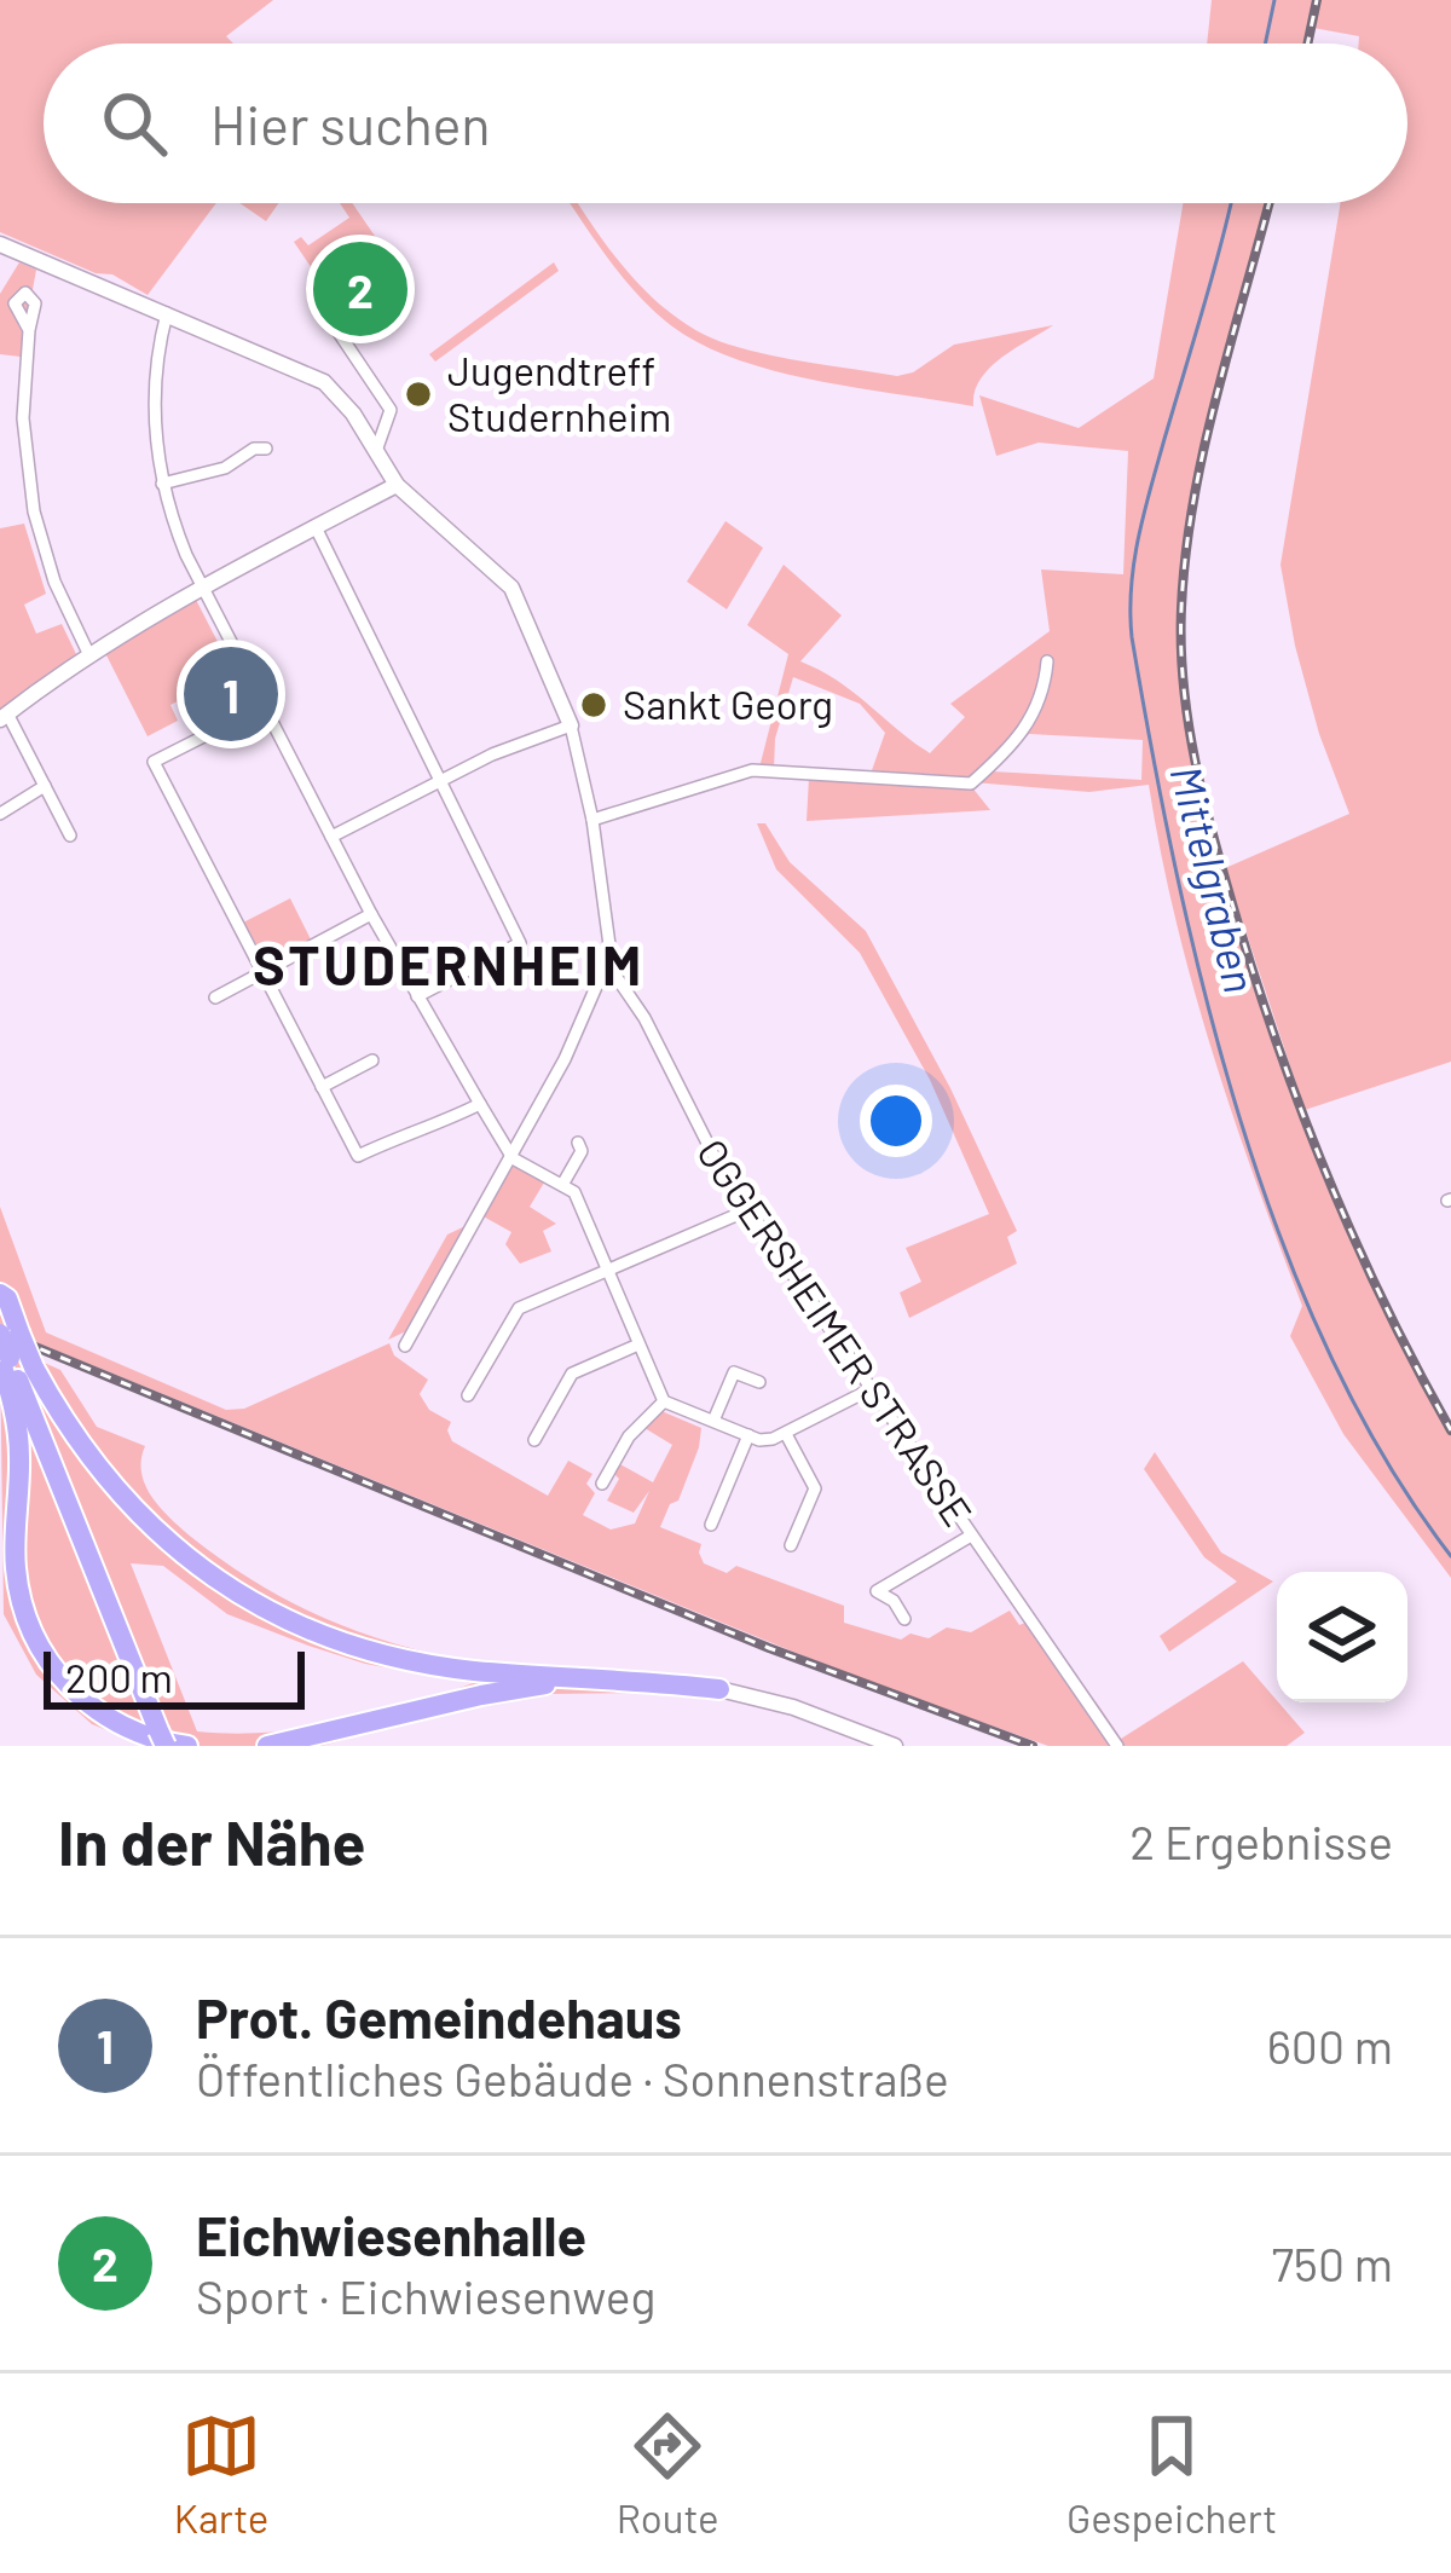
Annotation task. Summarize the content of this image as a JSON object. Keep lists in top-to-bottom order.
{
  "streets": {
    "street": ["OGGERSHEIMER STRASSE"]
  },
  "districts": ["STUDERNHEIM"],
  "water": ["Mittelgraben"],
  "places": ["Jugendtreff Studernheim", "Sankt Georg"],
  "scale_bar": "200 m",
  "page": {
    "search": "Hier suchen",
    "pins": ["2", "1"],
    "scale": "200 m",
    "heading": ["In der Nähe", "2 Ergebnisse"],
    "list": [
      {
        "mark": "1",
        "name": "Prot. Gemeindehaus",
        "note": "Öffentliches Gebäude · Sonnenstraße",
        "value": "600 m"
      },
      {
        "mark": "2",
        "name": "Eichwiesenhalle",
        "note": "Sport · Eichwiesenweg",
        "value": "750 m"
      }
    ],
    "nav": ["Karte", "Route", "Gespeichert"]
  }
}
